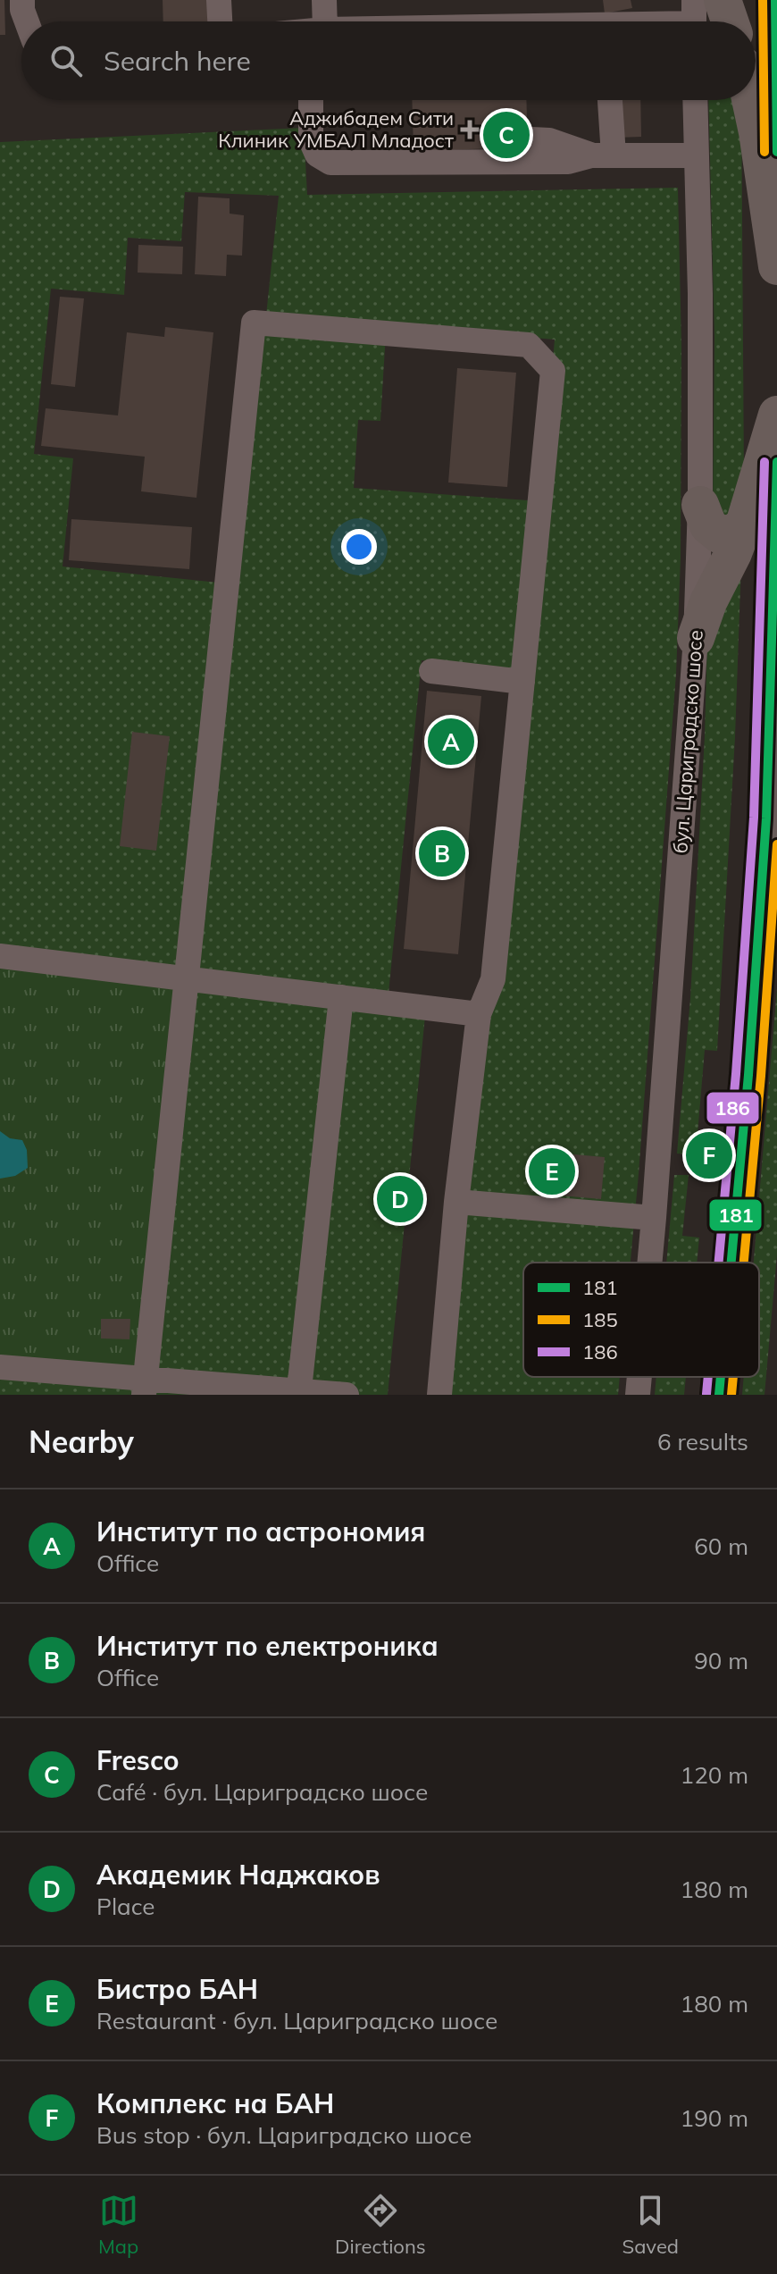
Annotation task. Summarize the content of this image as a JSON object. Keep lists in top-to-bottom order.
{
  "streets": {
    "street": ["бул. Цариградско шосе"]
  },
  "places": {
    "health": ["Аджибадем Сити Клиник УМБАЛ Младост"]
  },
  "lines": ["transit line 181", "transit line 185", "transit line 186"],
  "legend": ["181", "185", "186"],
  "page": {
    "search": "Search here",
    "pins": [
      "C",
      "A",
      "B",
      "F",
      "E",
      "D"
    ],
    "heading": ["Nearby", "6 results"],
    "list": [
      {
        "mark": "A",
        "name": "Институт по астрономия",
        "note": "Office",
        "value": "60 m"
      },
      {
        "mark": "B",
        "name": "Институт по електроника",
        "note": "Office",
        "value": "90 m"
      },
      {
        "mark": "C",
        "name": "Fresco",
        "note": "Café · бул. Цариградско шосе",
        "value": "120 m"
      },
      {
        "mark": "D",
        "name": "Академик Наджаков",
        "note": "Place",
        "value": "180 m"
      },
      {
        "mark": "E",
        "name": "Бистро БАН",
        "note": "Restaurant · бул. Цариградско шосе",
        "value": "180 m"
      },
      {
        "mark": "F",
        "name": "Комплекс на БАН",
        "note": "Bus stop · бул. Цариградско шосе",
        "value": "190 m"
      }
    ],
    "nav": ["Map", "Directions", "Saved"]
  }
}
